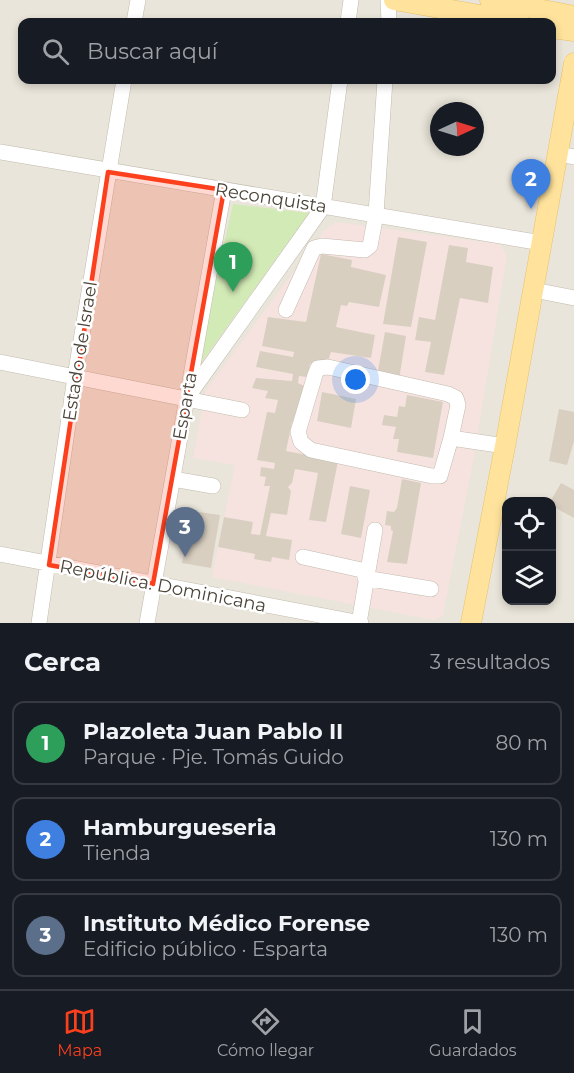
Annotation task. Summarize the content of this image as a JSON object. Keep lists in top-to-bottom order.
{
  "streets": {
    "street": [
      "Reconquista",
      "Estado de Israel",
      "Esparta",
      "República. Dominicana"
    ]
  },
  "crossings": [
    ["Reconquista", "Estado de Israel"],
    ["Reconquista", "Esparta"],
    ["Estado de Israel", "República. Dominicana"],
    ["Esparta", "República. Dominicana"]
  ],
  "north": "right",
  "page": {
    "search": "Buscar aquí",
    "pins": ["2", "1", "3"],
    "heading": ["Cerca", "3 resultados"],
    "list": [
      {
        "mark": "1",
        "name": "Plazoleta Juan Pablo II",
        "note": "Parque · Pje. Tomás Guido",
        "value": "80 m"
      },
      {
        "mark": "2",
        "name": "Hamburgueseria",
        "note": "Tienda",
        "value": "130 m"
      },
      {
        "mark": "3",
        "name": "Instituto Médico Forense",
        "note": "Edificio público · Esparta",
        "value": "130 m"
      }
    ],
    "nav": ["Mapa", "Cómo llegar", "Guardados"]
  }
}
